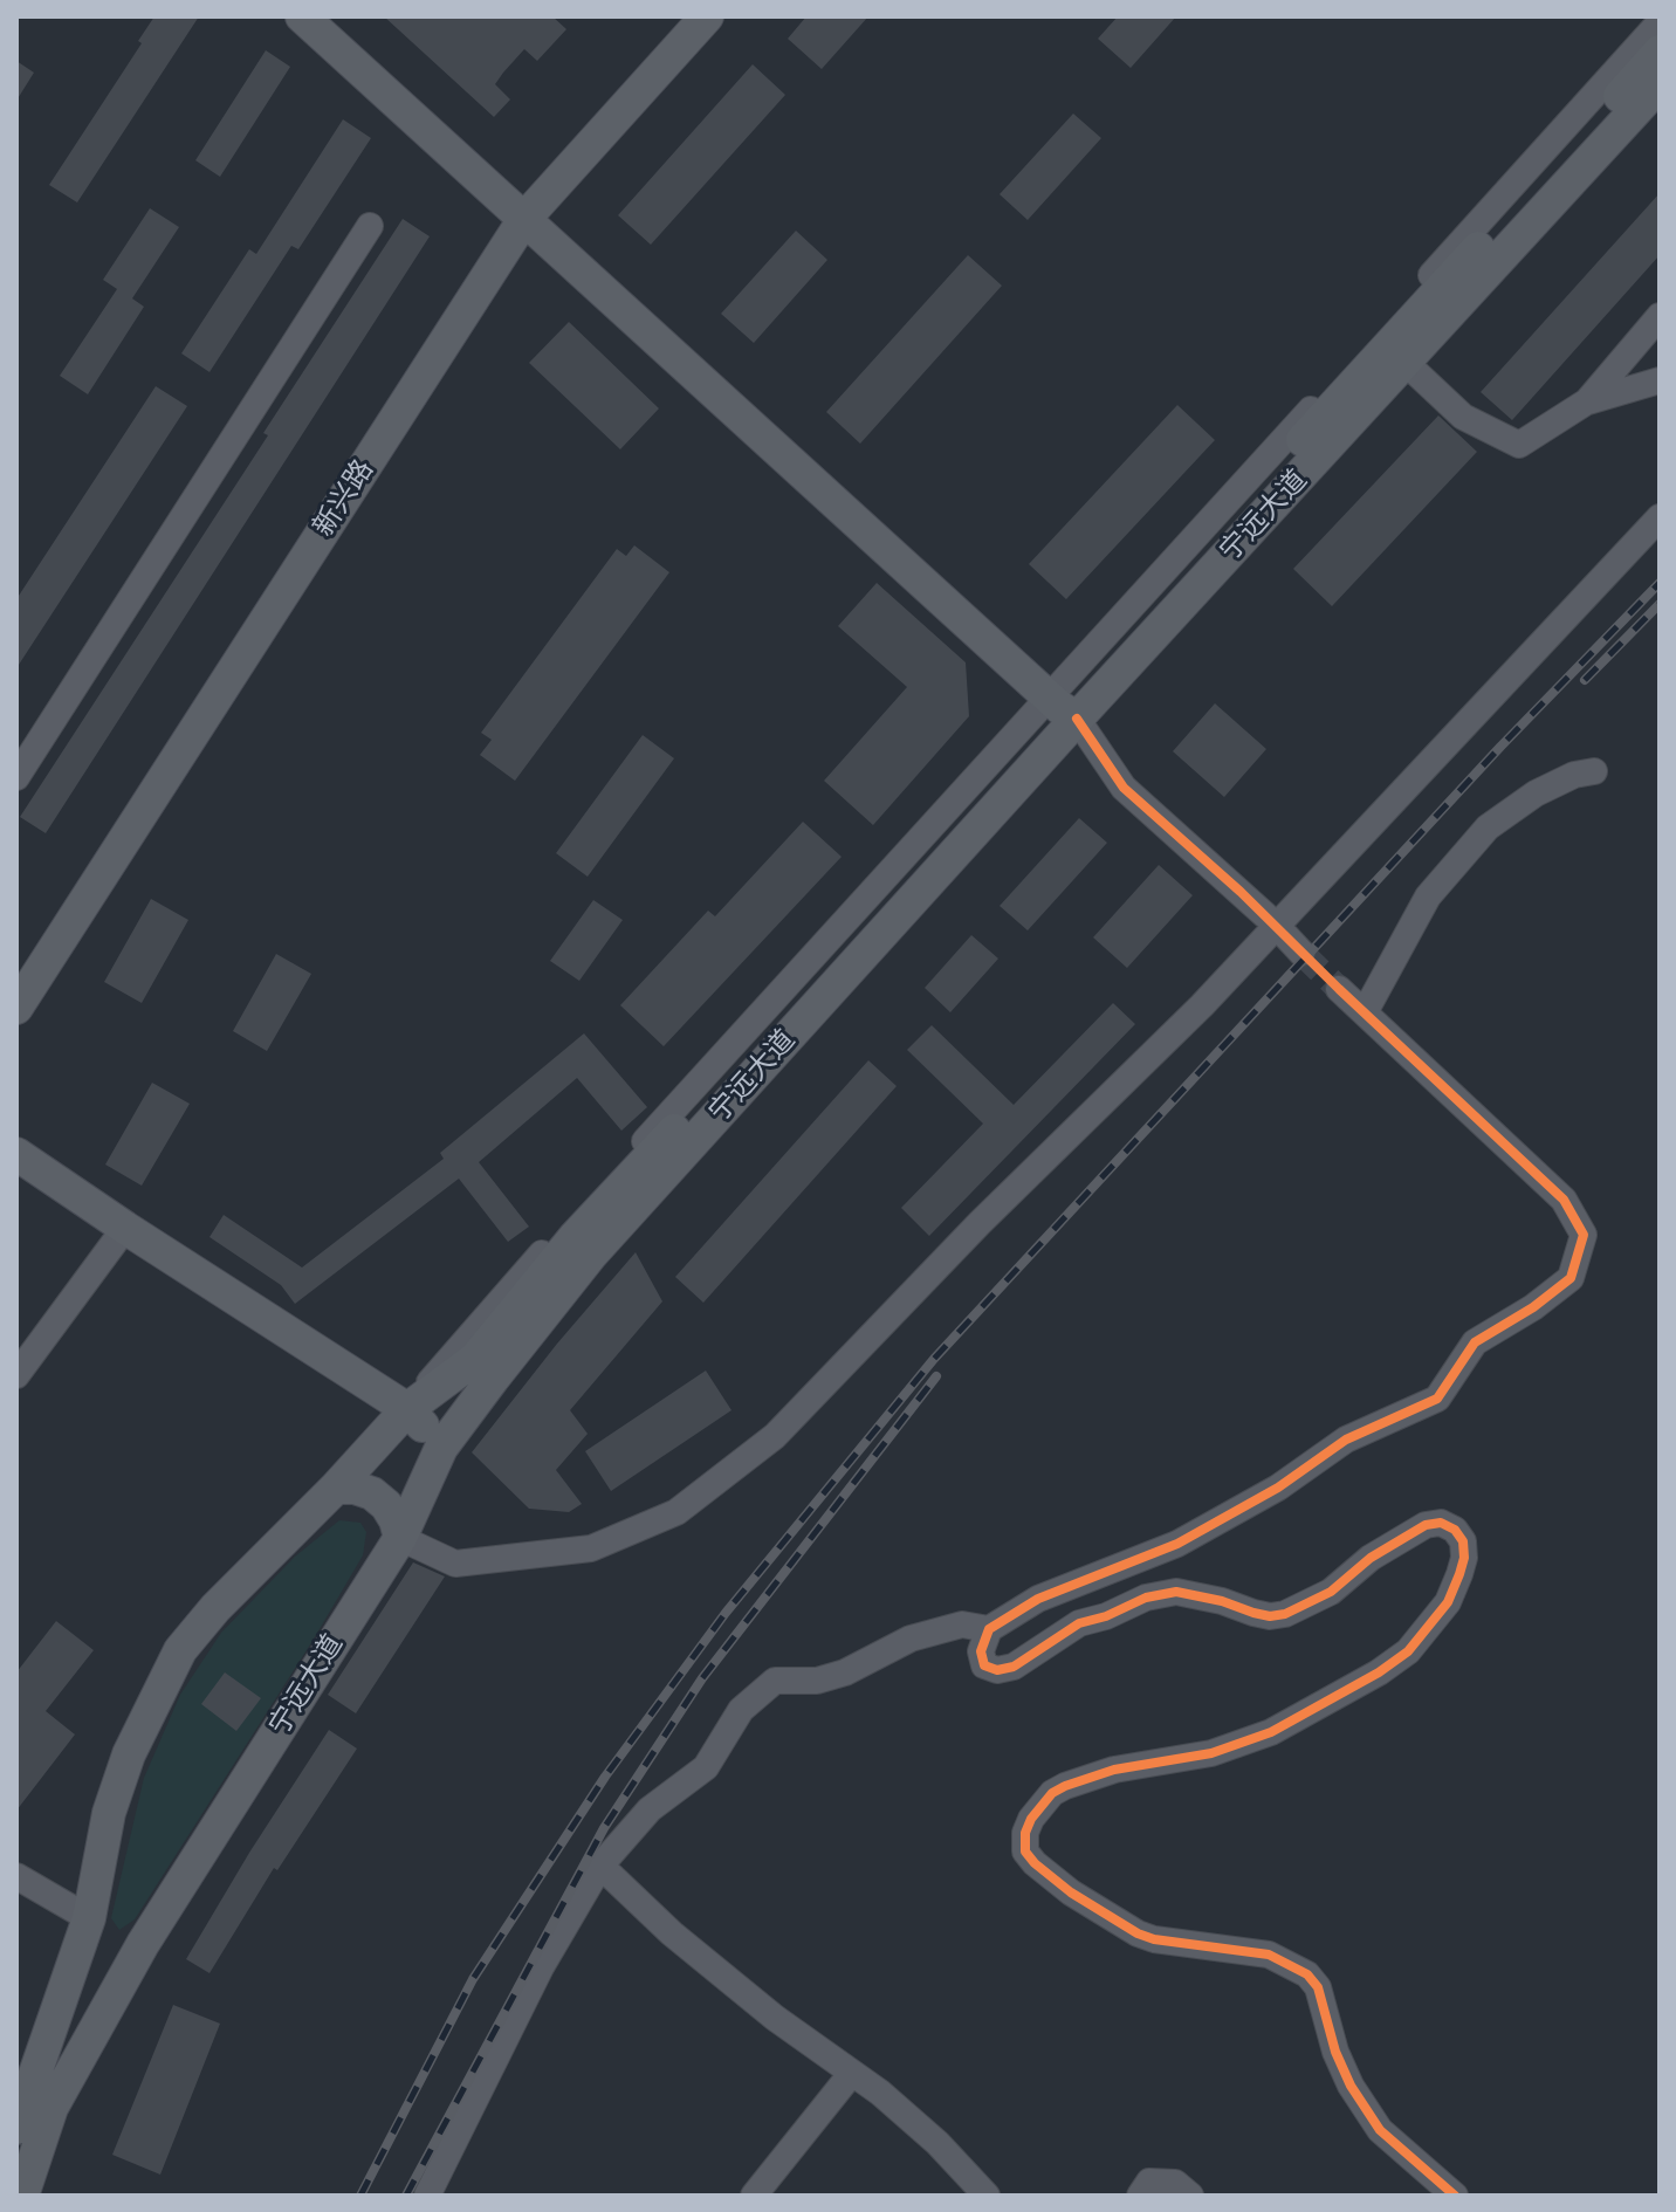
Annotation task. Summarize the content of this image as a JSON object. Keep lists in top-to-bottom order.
{
  "streets": {
    "main road": ["新兴路", "宁远大道"]
  }
}
